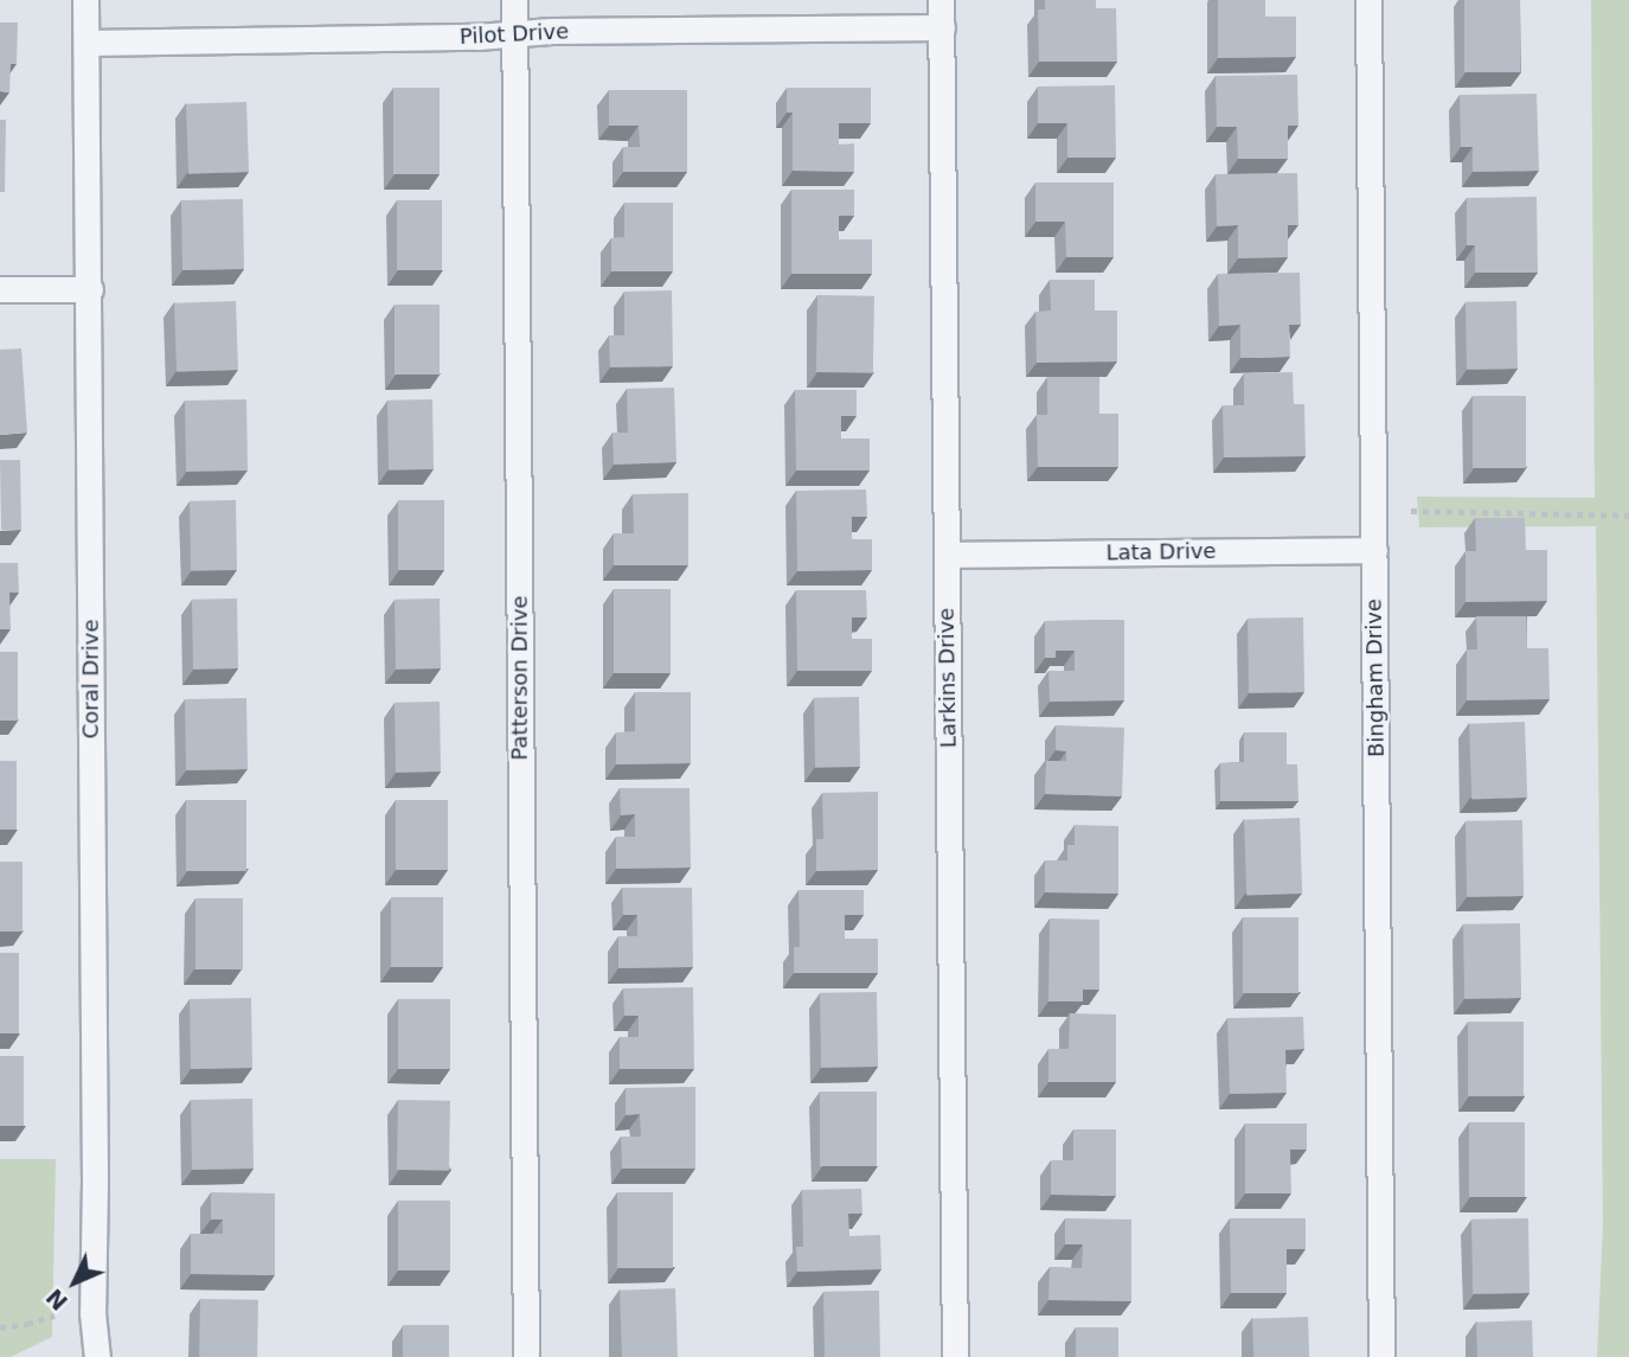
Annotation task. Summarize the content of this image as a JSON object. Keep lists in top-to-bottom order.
{
  "streets": {
    "street": [
      "Pilot Drive",
      "Lata Drive",
      "Patterson Drive",
      "Larkins Drive",
      "Bingham Drive",
      "Coral Drive"
    ]
  },
  "crossings": [
    ["Pilot Drive", "Patterson Drive"],
    ["Pilot Drive", "Larkins Drive"],
    ["Pilot Drive", "Coral Drive"],
    ["Lata Drive", "Larkins Drive"],
    ["Lata Drive", "Bingham Drive"]
  ],
  "north": "bottom left"
}
